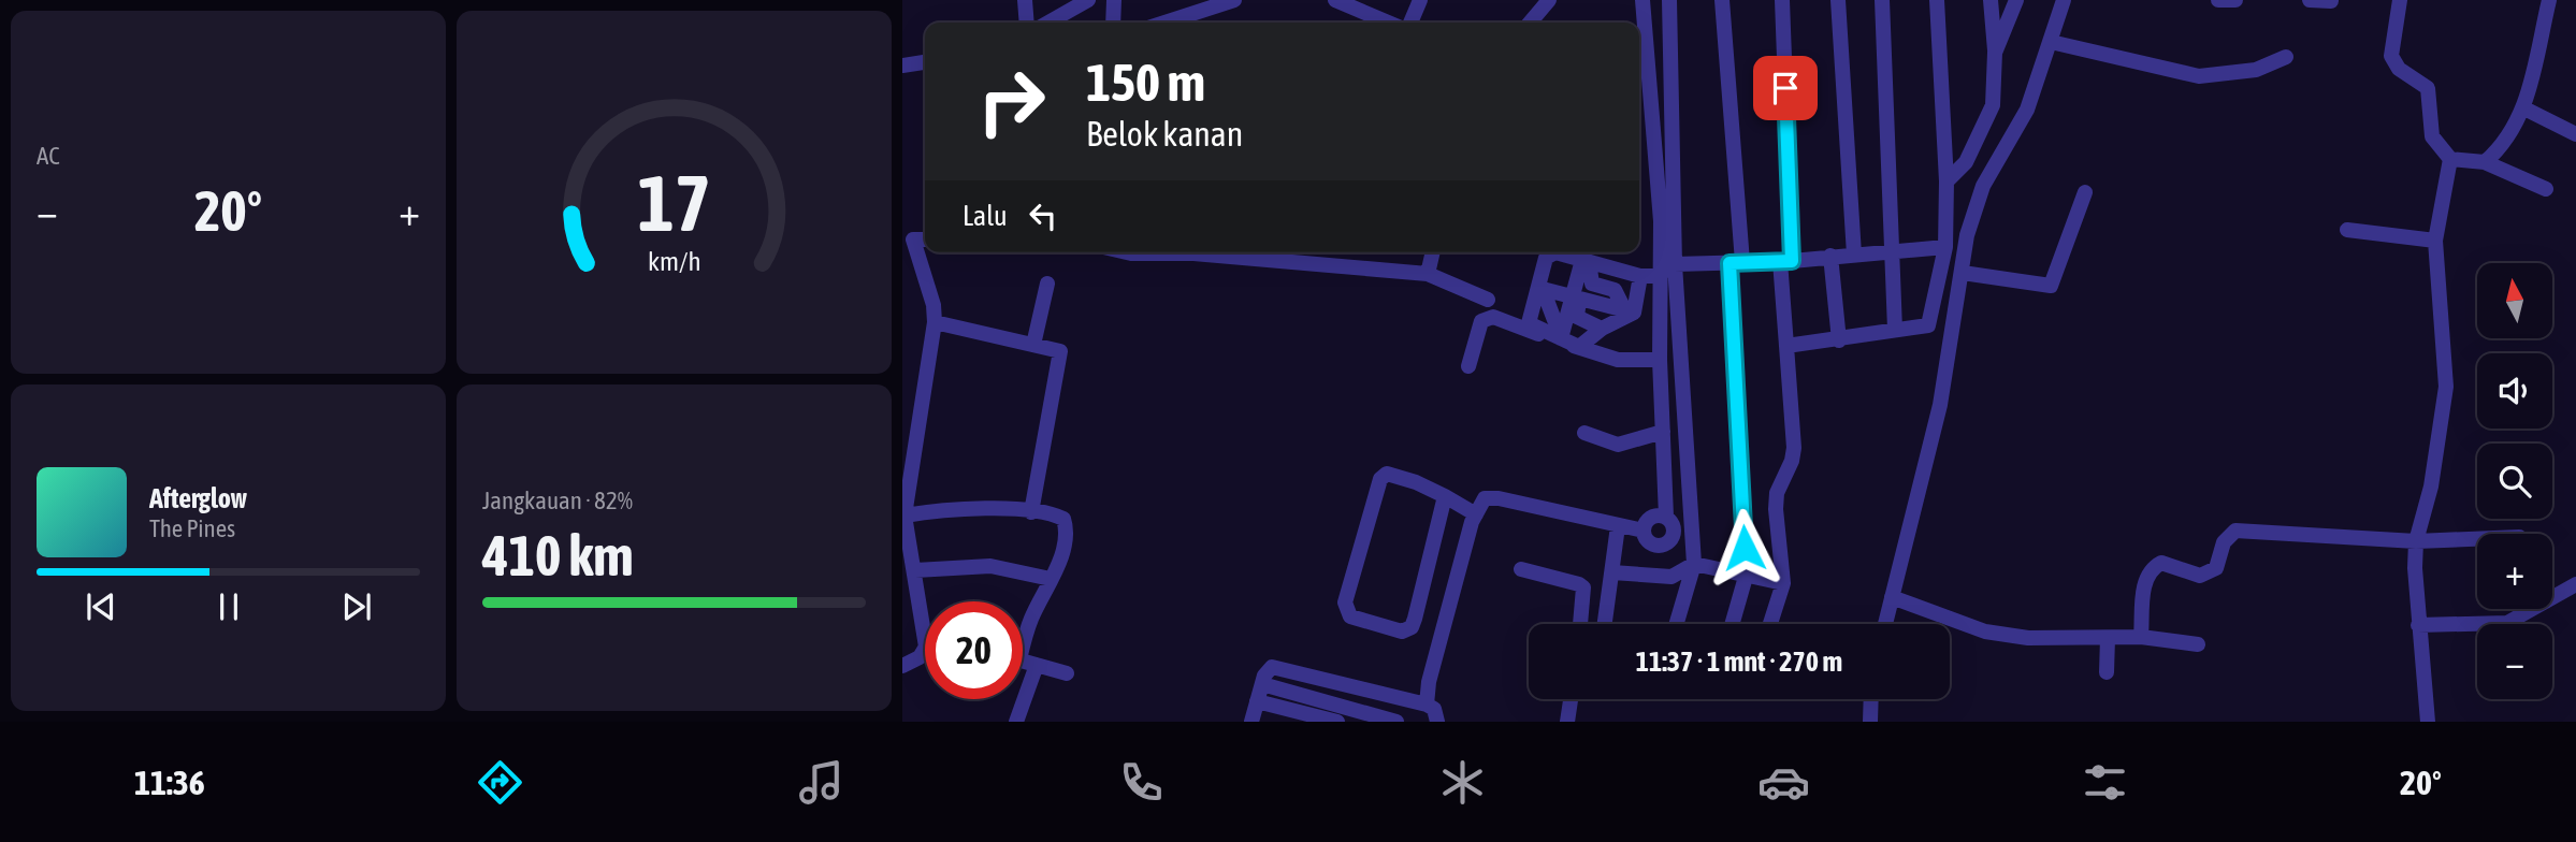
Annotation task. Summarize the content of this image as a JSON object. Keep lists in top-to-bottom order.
{
  "north": "top",
  "page": {
    "tile": [
      "AC",
      ["Jangkauan · 82%", "410 km"]
    ],
    "turn": ["150 m", "Belok kanan"],
    "heat": ["−", "20°", "+"],
    "then": "Lalu",
    "map_buttons": ["+", "−"],
    "song": ["Afterglow", "The Pines"],
    "limit": "20",
    "trip": "11:37 · 1 mnt · 270 m",
    "tabs": ["11:36", "20°"],
    "gauge": ["17", "km/h"]
  }
}
